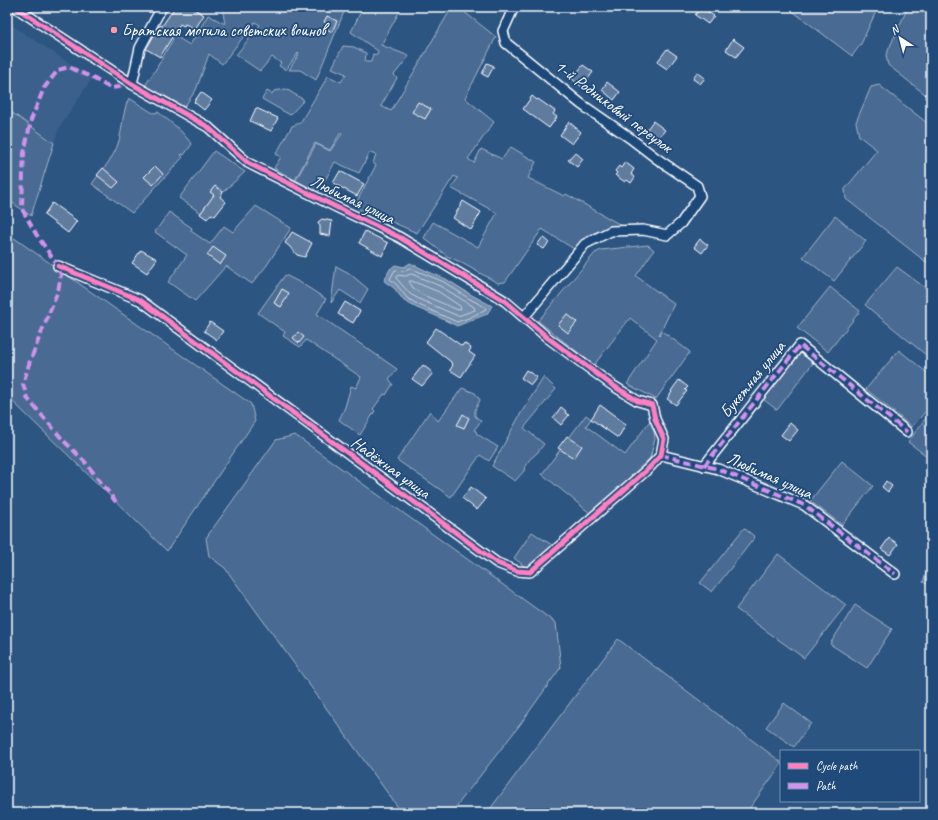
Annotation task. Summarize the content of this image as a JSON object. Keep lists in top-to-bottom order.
{
  "streets": {
    "street": [
      "1-й Родниковый переулок",
      "Любимая улица",
      "Букетная улица",
      "Надёжная улица"
    ]
  },
  "crossings": [
    ["1-й Родниковый переулок", "Любимая улица"],
    ["Любимая улица", "Букетная улица"],
    ["Любимая улица", "Надёжная улица"]
  ],
  "places": ["Братская могила советских воинов"],
  "legend": ["Cycle path", "Path"],
  "north": "top left"
}
